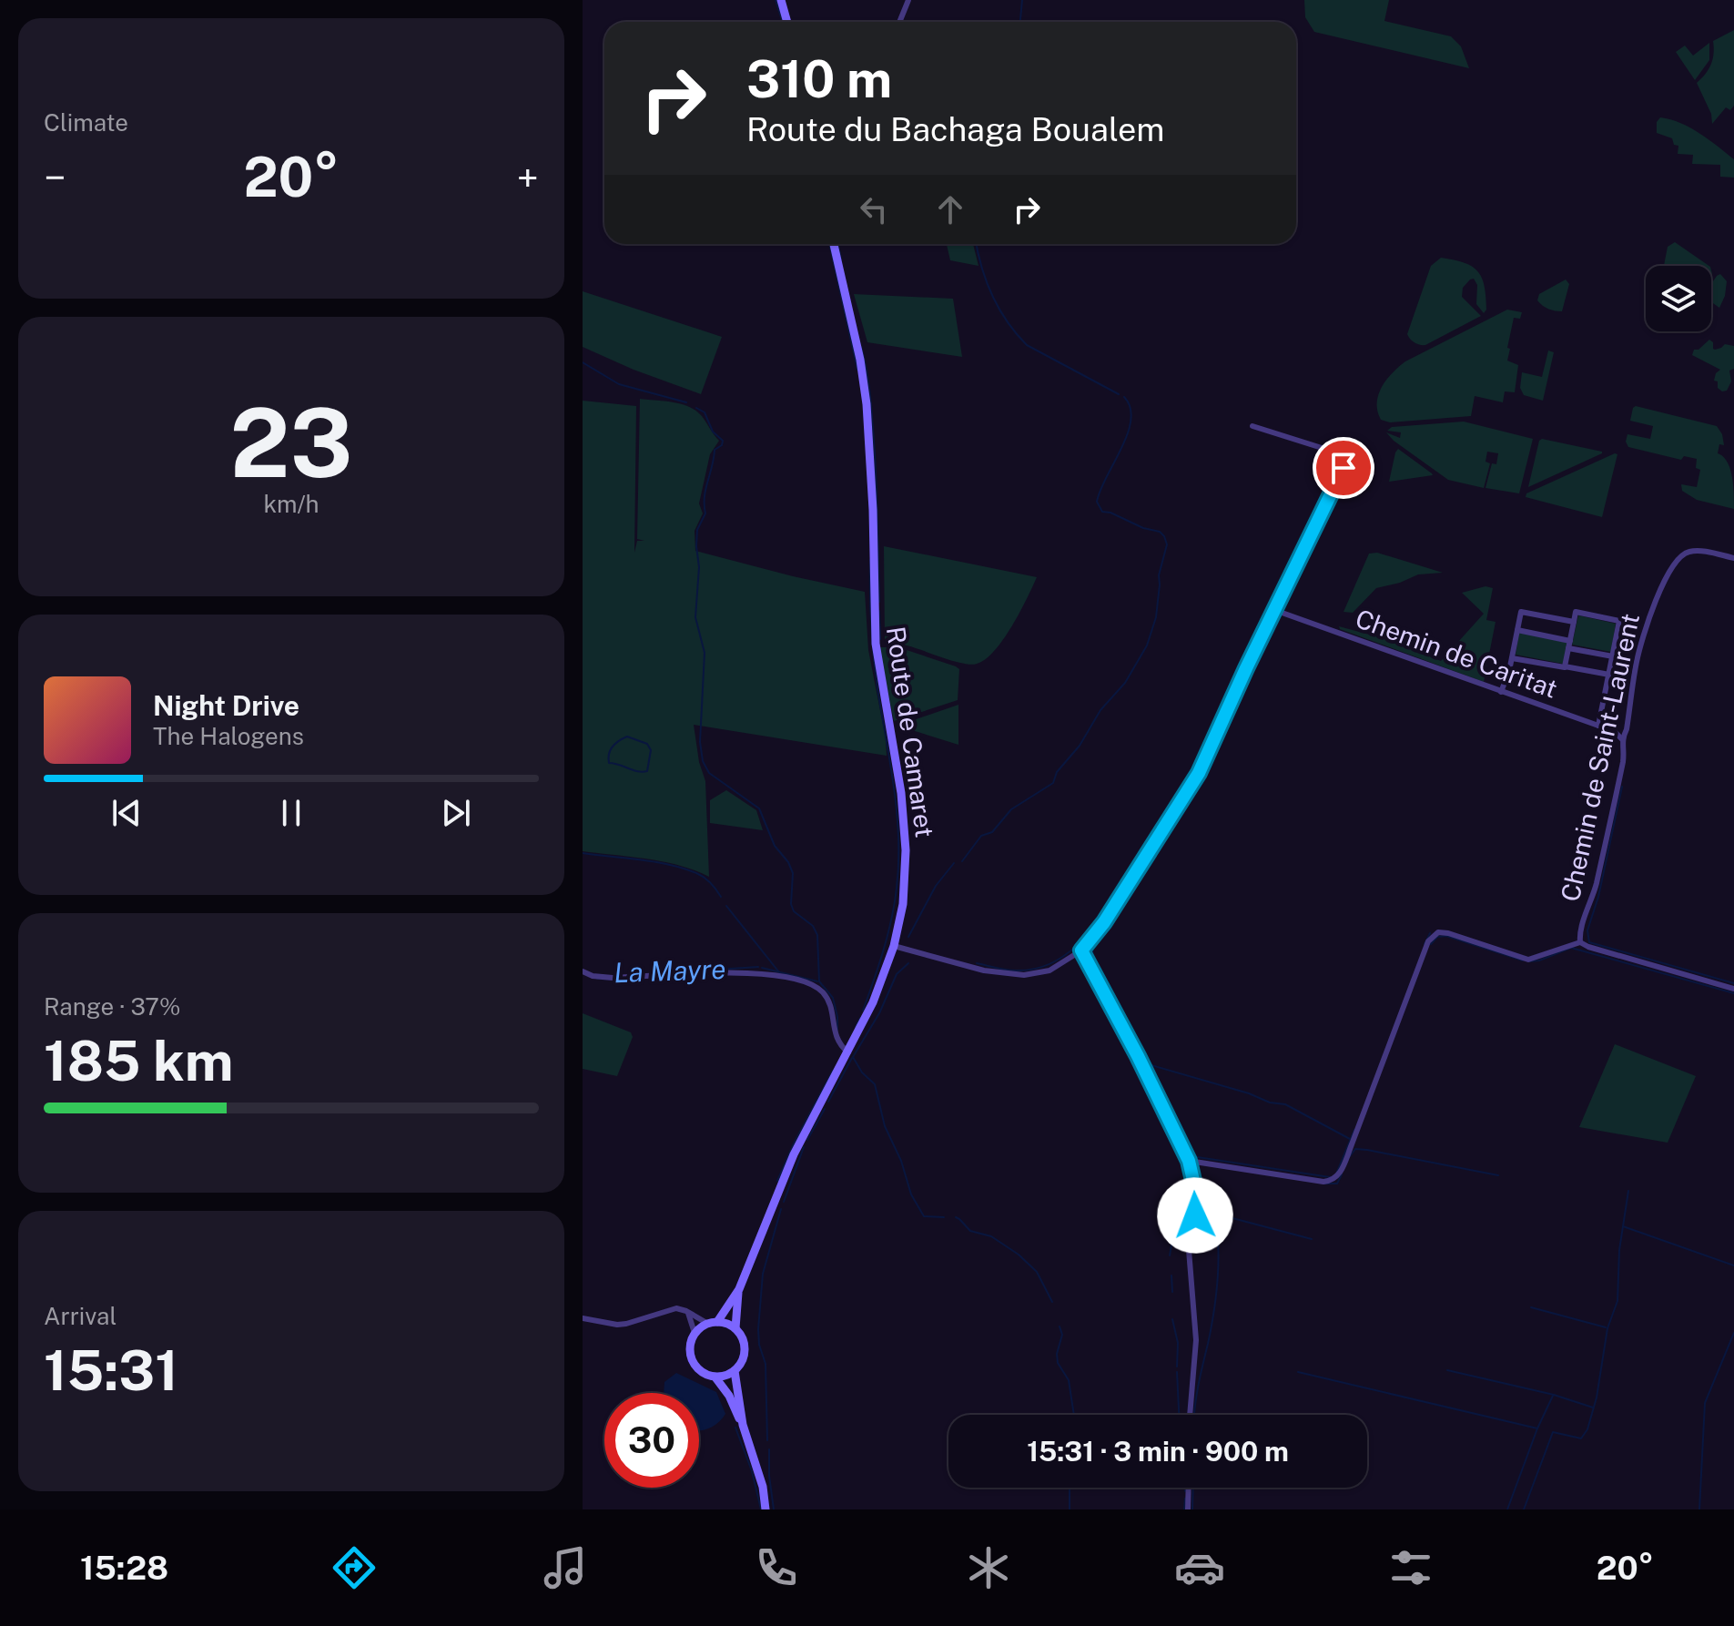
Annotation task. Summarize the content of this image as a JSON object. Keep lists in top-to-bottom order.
{
  "streets": {
    "main road": ["Route de Camaret"],
    "street": ["Chemin de Caritat", "Chemin de Saint-Laurent"]
  },
  "crossings": [
    ["Chemin de Caritat", "Chemin de Saint-Laurent"]
  ],
  "water": ["La Mayre"],
  "page": {
    "tile": [
      "Climate",
      ["23", "km/h"],
      ["Range · 37%", "185 km"],
      ["Arrival", "15:31"]
    ],
    "turn": ["310 m", "Route du Bachaga Boualem"],
    "heat": ["−", "20°", "+"],
    "song": ["Night Drive", "The Halogens"],
    "limit": "30",
    "trip": "15:31 · 3 min · 900 m",
    "tabs": ["15:28", "20°"]
  }
}
